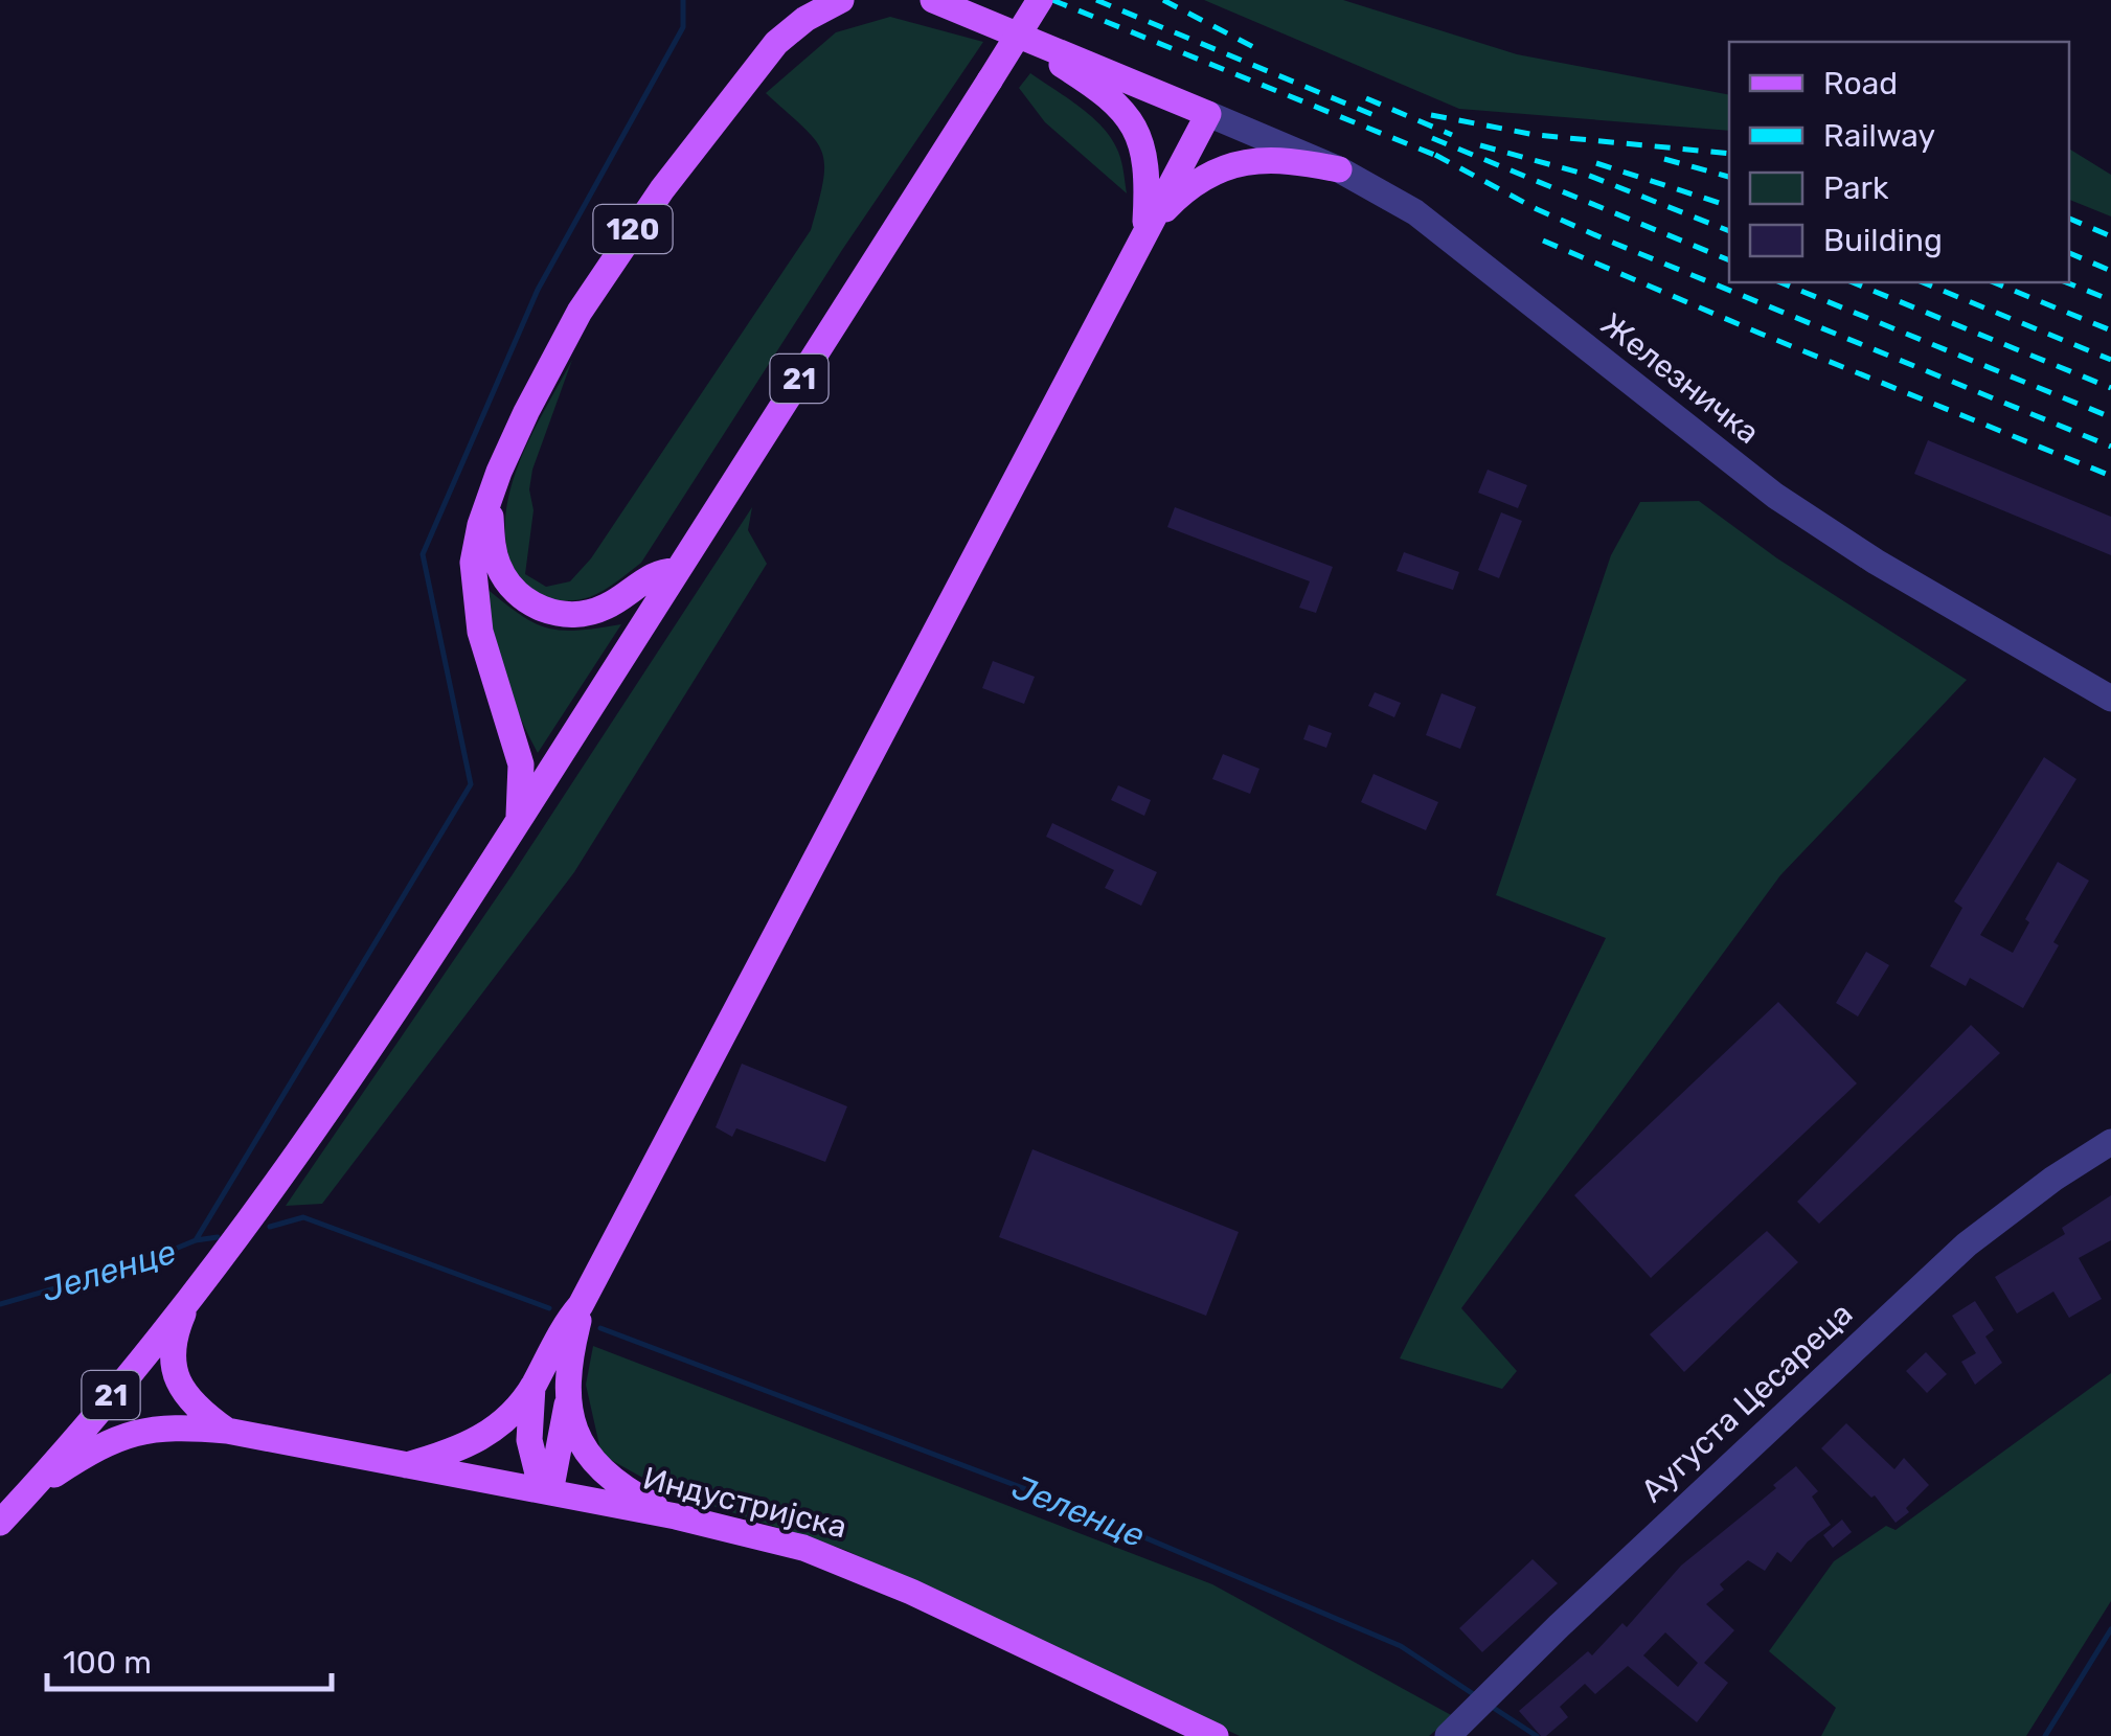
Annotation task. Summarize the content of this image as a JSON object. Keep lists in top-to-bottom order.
{
  "streets": {
    "main road": ["120", "21", "Индустријска"],
    "street": ["Железничка", "Аугуста Цесареца"]
  },
  "crossings": [
    ["120", "21"],
    ["21", "Индустријска"]
  ],
  "water": ["Јеленце"],
  "legend": [
    "Road",
    "Railway",
    "Park",
    "Building"
  ],
  "scale_bar": "100 m"
}
